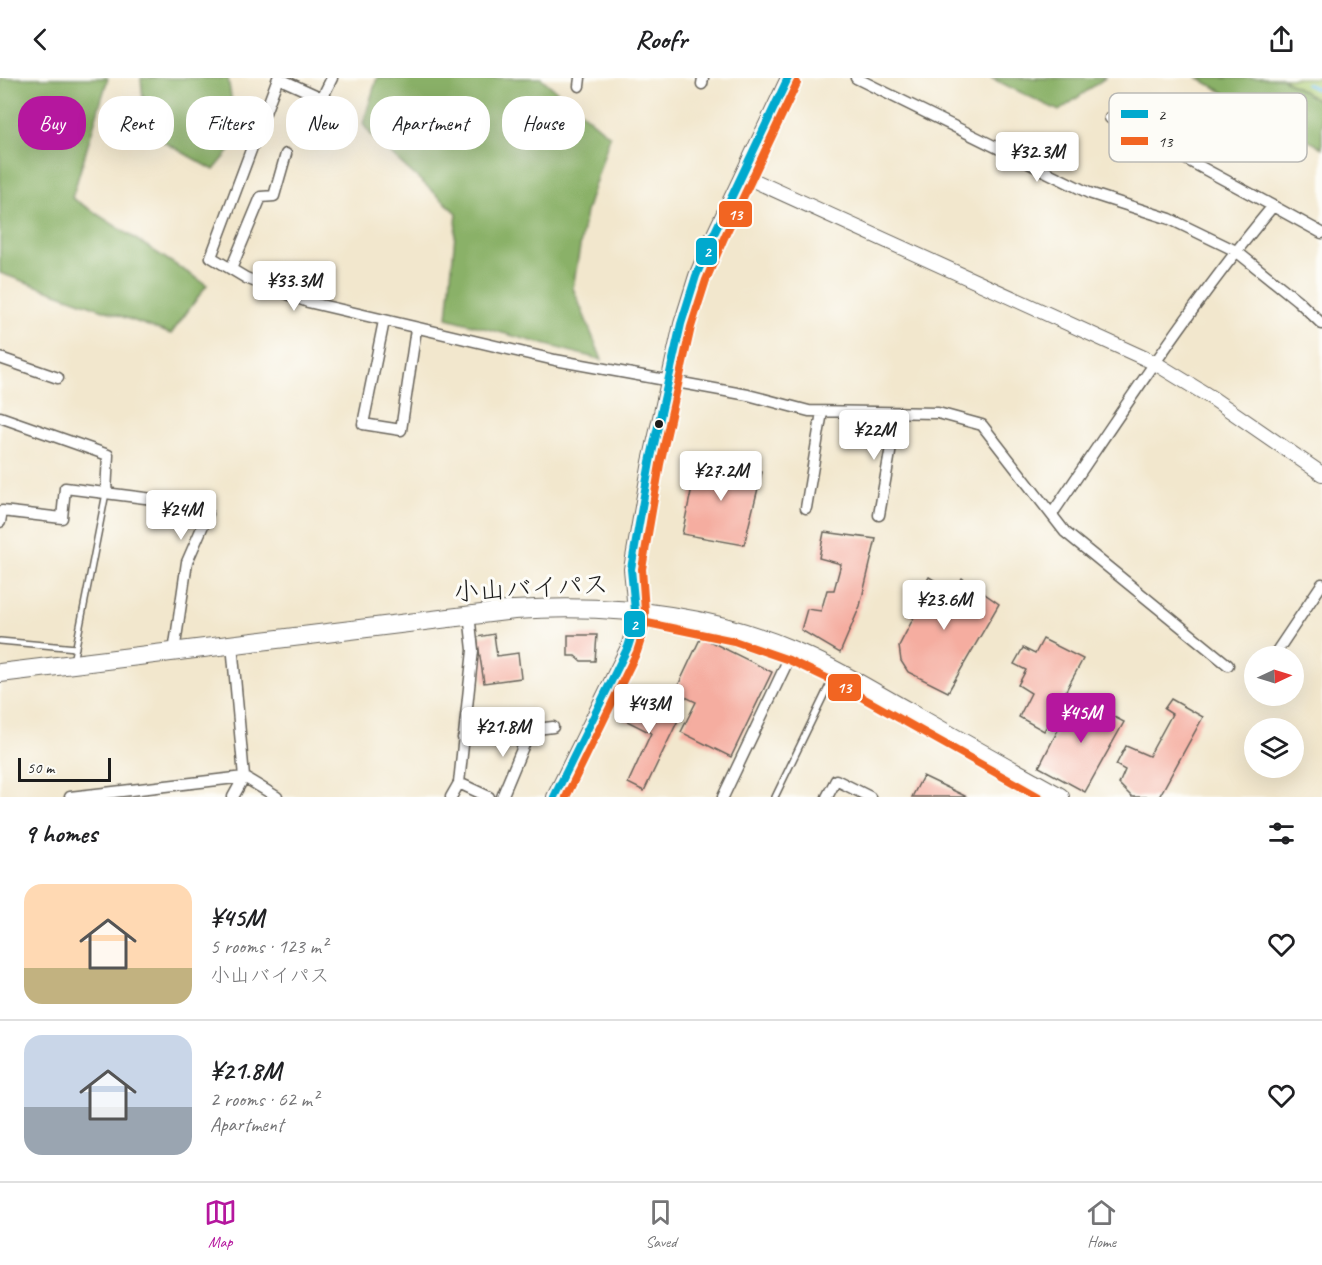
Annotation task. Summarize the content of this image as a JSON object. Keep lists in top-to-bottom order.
{
  "streets": {
    "highway": ["小山バイパス"]
  },
  "lines": ["transit line 2", "transit line 13"],
  "legend": ["2", "13"],
  "scale_bar": "50 m",
  "north": "right",
  "page": {
    "header": "Roofr",
    "chip": [
      "Buy",
      "Rent",
      "Filters",
      "New",
      "Apartment",
      "House"
    ],
    "price": [
      "¥32.3M",
      "¥33.3M",
      "¥22M",
      "¥27.2M",
      "¥24M",
      "¥23.6M",
      "¥43M",
      "¥45M",
      "¥21.8M"
    ],
    "scale": "50 m",
    "heading": "9 homes",
    "list": [
      {
        "name": "¥45M",
        "note": "5 rooms · 123 m² · 小山バイパス"
      },
      {
        "name": "¥21.8M",
        "note": "2 rooms · 62 m² · Apartment"
      }
    ],
    "tabs": ["Map", "Saved", "Home"]
  }
}
